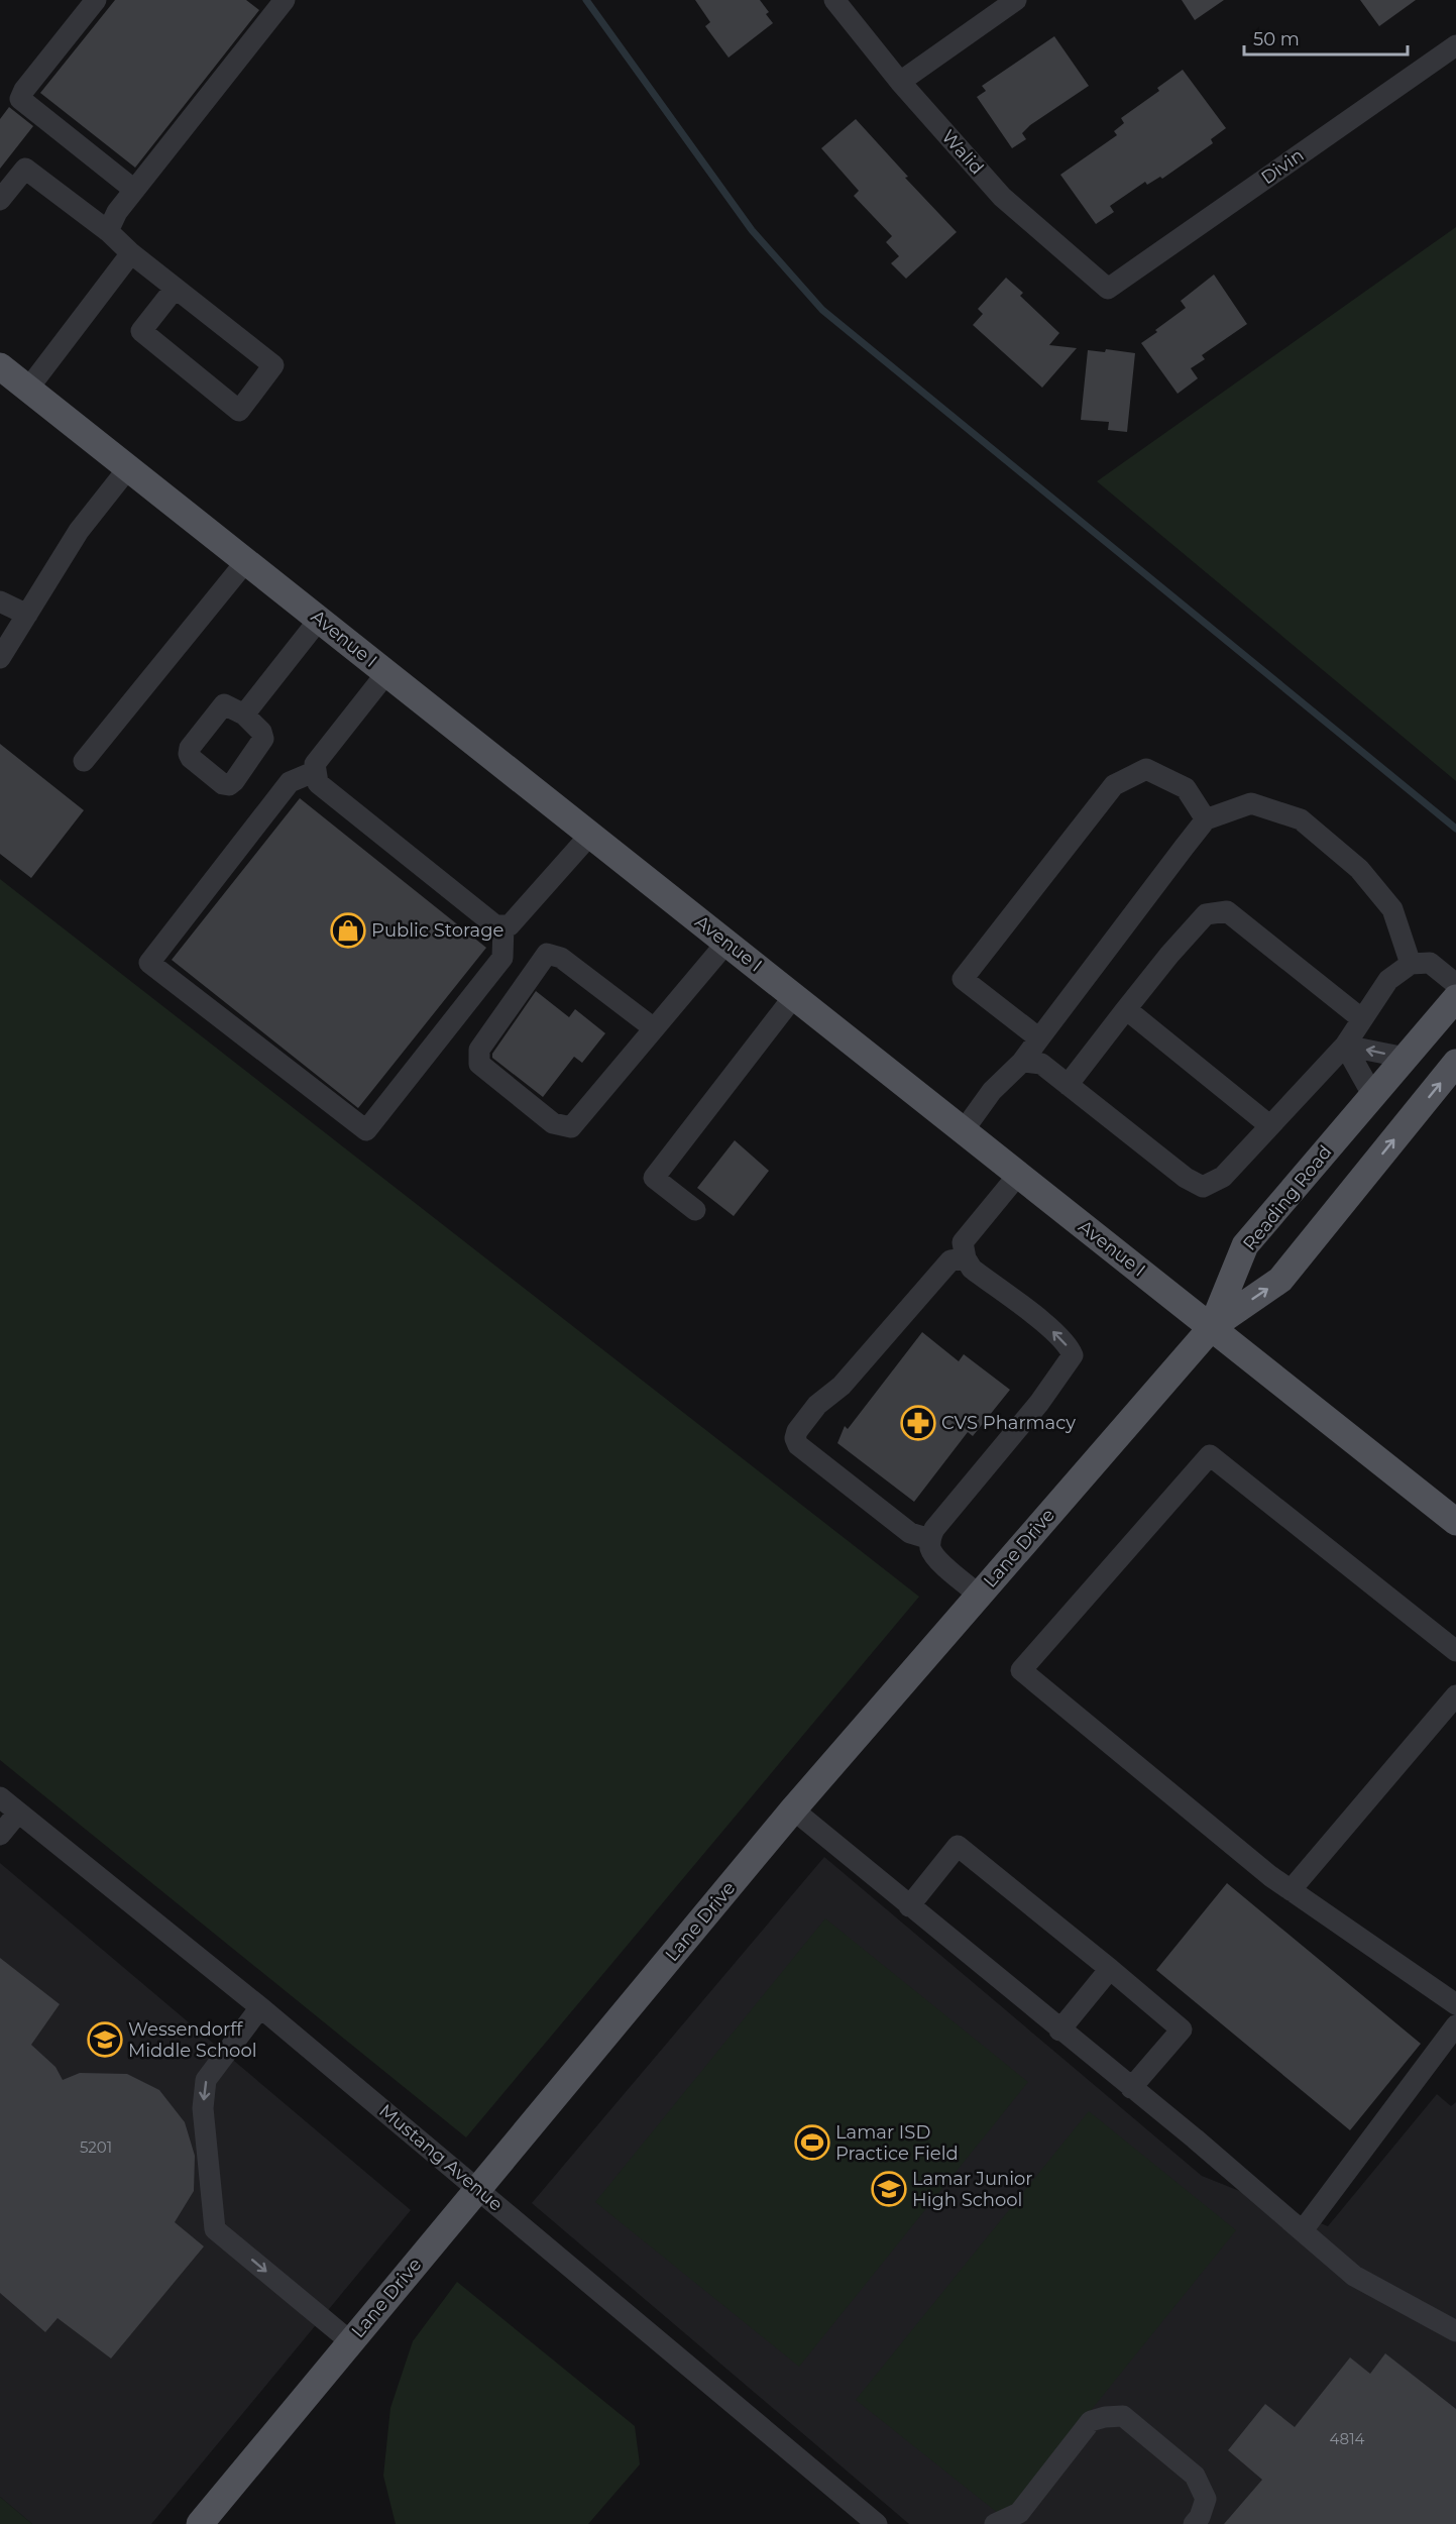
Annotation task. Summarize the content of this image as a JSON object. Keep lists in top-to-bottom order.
{
  "streets": {
    "main road": ["Avenue I", "Reading Road", "Lane Drive"],
    "street": ["Walid", "Divin", "Mustang Avenue"]
  },
  "crossings": [
    ["Walid", "Divin"],
    ["Avenue I", "Reading Road"],
    ["Avenue I", "Lane Drive"],
    ["Reading Road", "Lane Drive"],
    ["Lane Drive", "Mustang Avenue"]
  ],
  "places": {
    "shop": ["Public Storage"],
    "pharmacy": ["CVS Pharmacy"],
    "school or university": ["Wessendorff Middle School", "Lamar Junior High School"],
    "sports": ["Lamar ISD Practice Field"]
  },
  "house_numbers": ["5201", "4814"],
  "scale_bar": "50 m"
}
